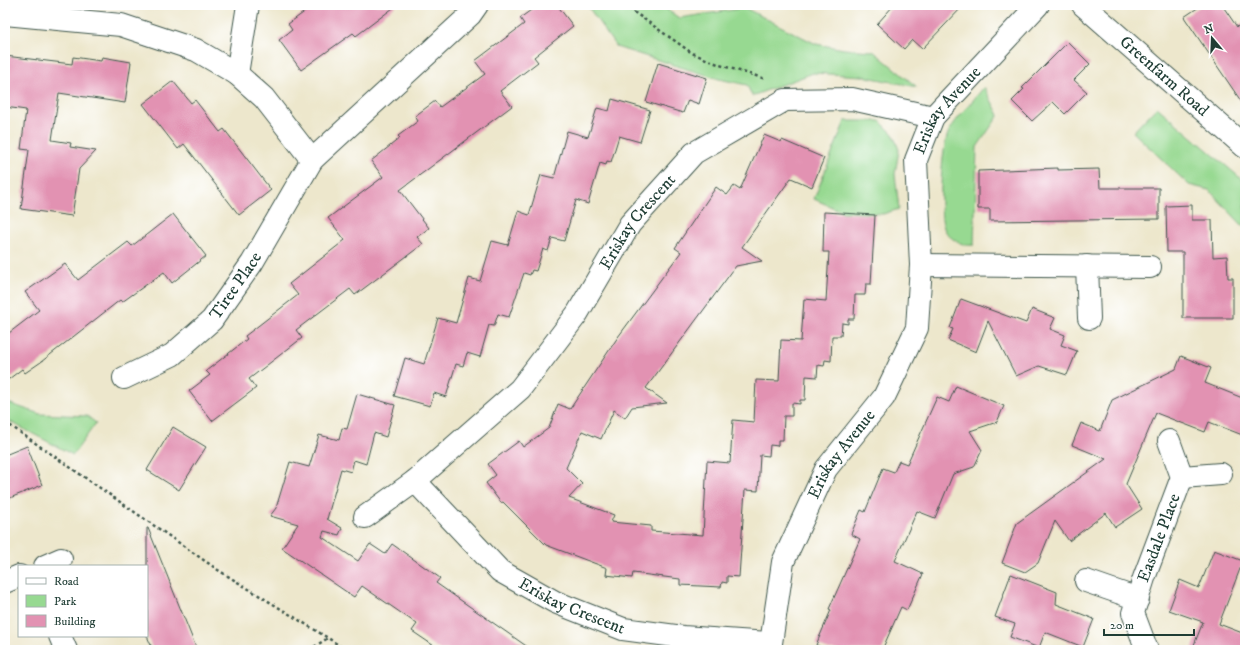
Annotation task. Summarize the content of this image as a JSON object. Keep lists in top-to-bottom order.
{
  "streets": {
    "street": [
      "Greenfarm Road",
      "Eriskay Avenue",
      "Eriskay Crescent",
      "Tiree Place",
      "Easdale Place"
    ]
  },
  "crossings": [
    ["Eriskay Avenue", "Eriskay Crescent"]
  ],
  "legend": ["Road", "Park", "Building"],
  "scale_bar": "20 m",
  "north": "top"
}
